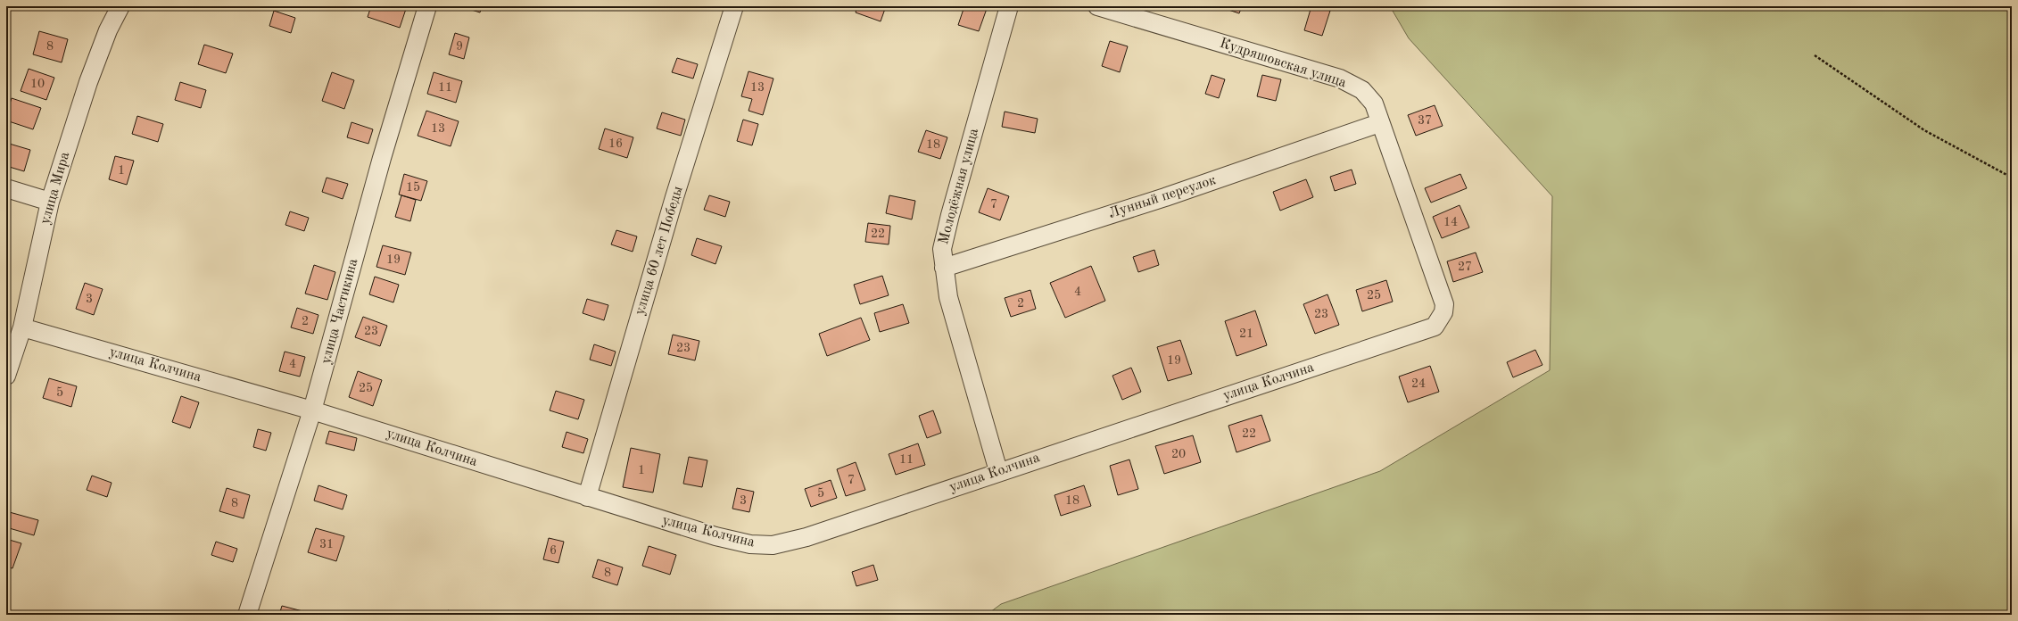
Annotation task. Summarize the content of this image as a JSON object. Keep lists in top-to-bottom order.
{
  "streets": {
    "street": [
      "Кудряшовская улица",
      "Молодёжная улица",
      "улица Мира",
      "Лунный переулок",
      "улица 60 лет Победы",
      "улица Частикина",
      "улица Колчина"
    ]
  },
  "crossings": [
    ["Кудряшовская улица", "Лунный переулок"],
    ["Кудряшовская улица", "улица Колчина"],
    ["Молодёжная улица", "Лунный переулок"],
    ["Молодёжная улица", "улица Колчина"],
    ["улица Мира", "улица Колчина"],
    ["улица 60 лет Победы", "улица Колчина"],
    ["улица Частикина", "улица Колчина"]
  ],
  "house_numbers": [
    "8",
    "9",
    "10",
    "11",
    "13",
    "37",
    "13",
    "16",
    "18",
    "1",
    "15",
    "7",
    "14",
    "22",
    "19",
    "27",
    "4",
    "25",
    "3",
    "2",
    "23",
    "2",
    "23",
    "21",
    "23",
    "19",
    "4",
    "24",
    "25",
    "5",
    "22",
    "20",
    "11",
    "1",
    "7",
    "5",
    "3",
    "18",
    "8",
    "31",
    "6",
    "8"
  ]
}
